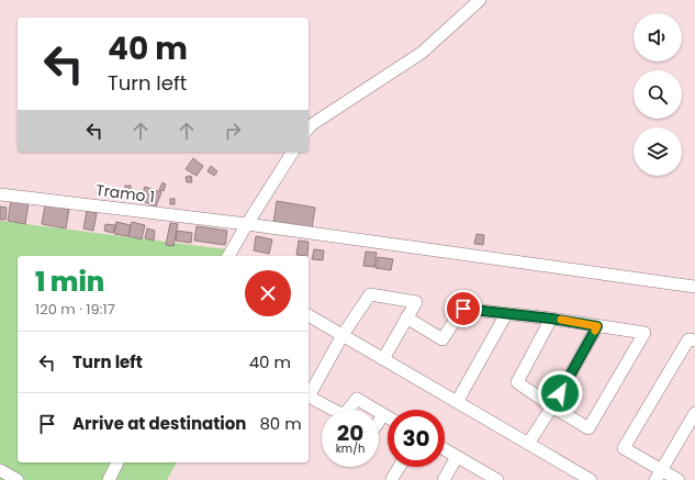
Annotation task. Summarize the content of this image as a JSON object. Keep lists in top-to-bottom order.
{
  "streets": {
    "street": ["Tramo 1"]
  },
  "page": {
    "turn": ["40 m", "Turn left"],
    "heading": ["1 min", "120 m · 19:17"],
    "list": [
      {
        "name": "Turn left",
        "value": "40 m"
      },
      {
        "name": "Arrive at destination",
        "value": "80 m"
      }
    ],
    "speed": "20 km/h",
    "limit": "30"
  }
}
